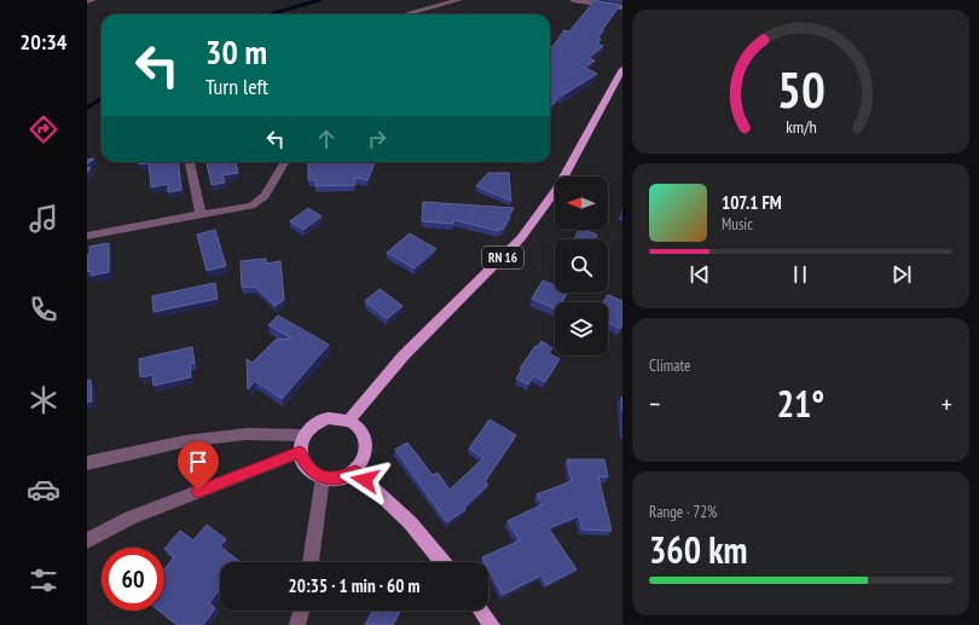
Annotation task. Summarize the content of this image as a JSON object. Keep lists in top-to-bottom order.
{
  "streets": {
    "main road": ["RN 16"]
  },
  "north": "left",
  "page": {
    "tabs": "20:34",
    "turn": ["30 m", "Turn left"],
    "song": ["107.1 FM", "Music"],
    "tile": [
      "Climate",
      ["Range · 72%", "360 km"]
    ],
    "heat": ["−", "21°", "+"],
    "limit": "60",
    "trip": "20:35 · 1 min · 60 m",
    "gauge": ["50", "km/h"]
  }
}
